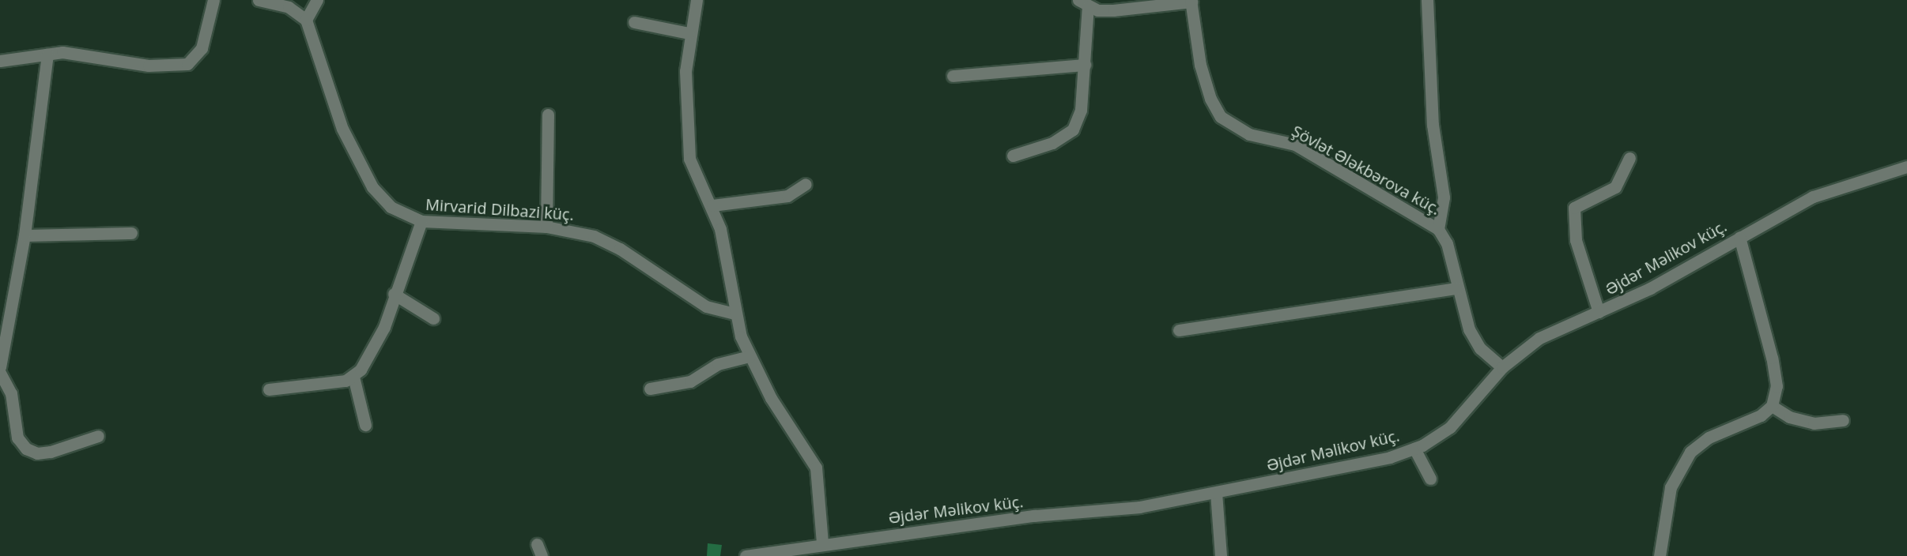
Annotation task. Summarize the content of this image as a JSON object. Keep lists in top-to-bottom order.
{
  "streets": {
    "street": ["Şövlət Ələkbərova küç.", "Mirvarid Dilbazi küç.", "Əjdər Məlikov küç."]
  },
  "crossings": [
    ["Şövlət Ələkbərova küç.", "Əjdər Məlikov küç."]
  ]
}
